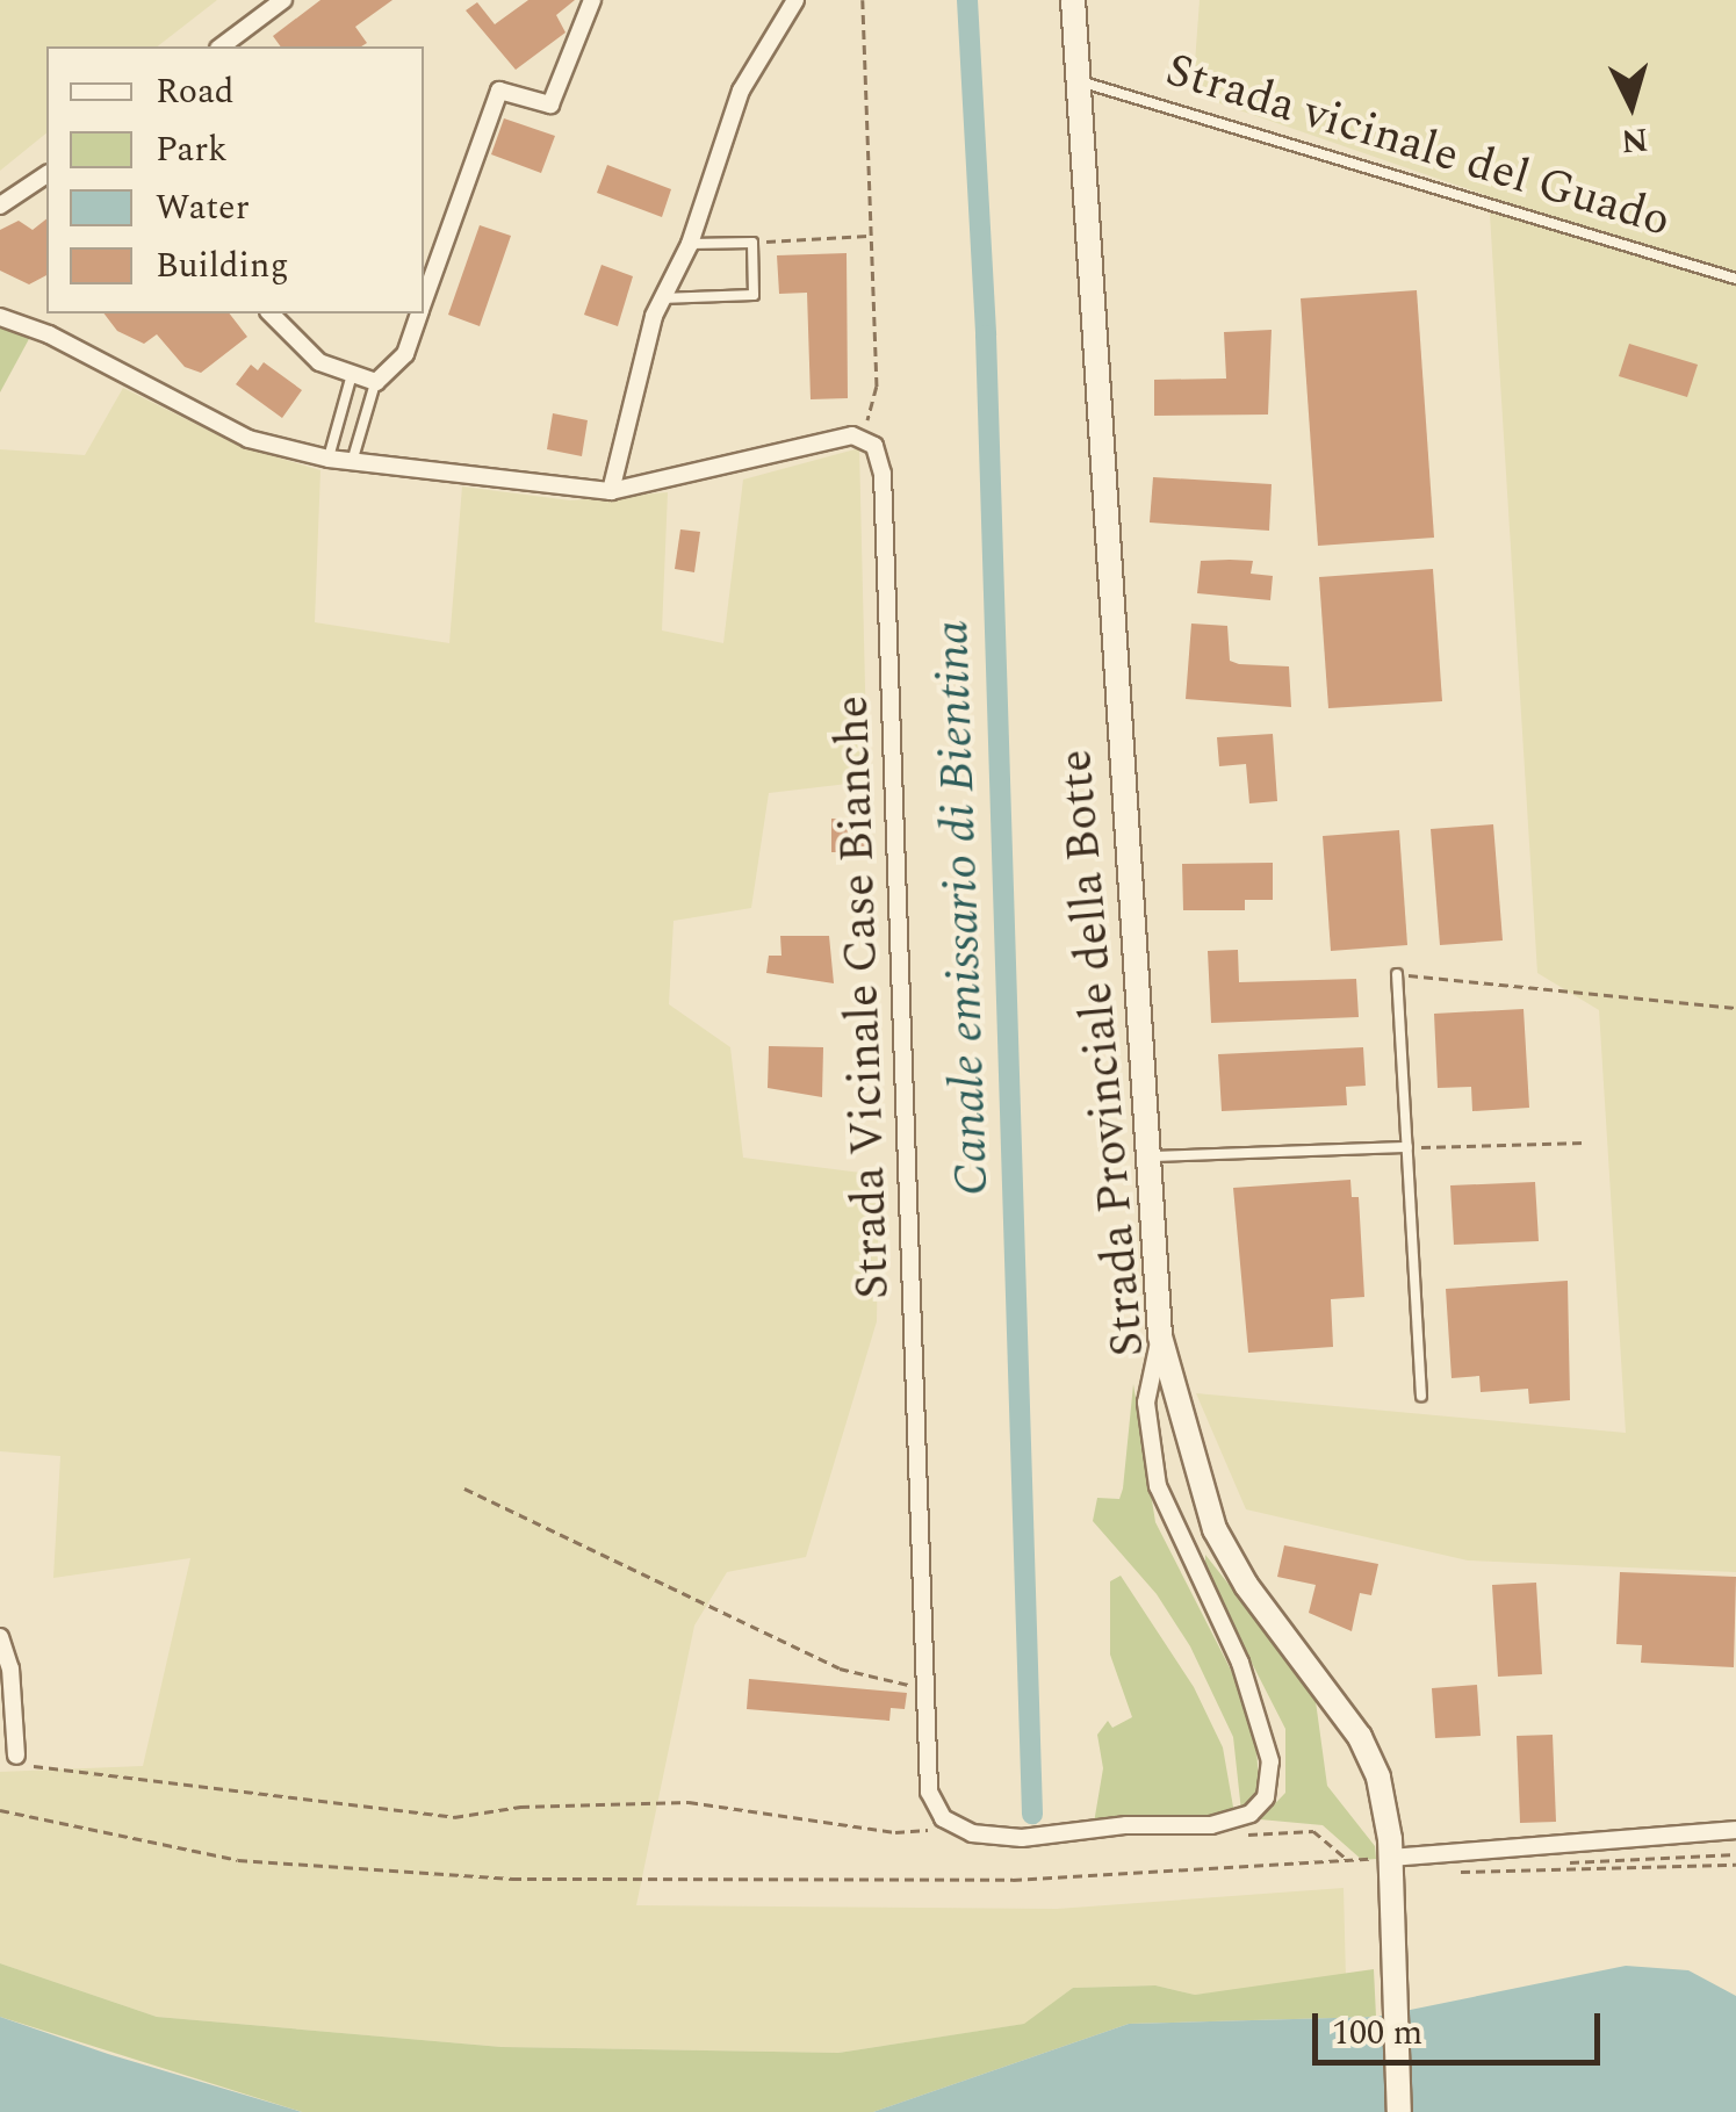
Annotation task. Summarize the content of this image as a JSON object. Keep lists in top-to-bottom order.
{
  "streets": {
    "main road": ["Strada Provinciale della Botte"],
    "street": ["Strada Vicinale Case Bianche"],
    "lane": ["Strada vicinale del Guado"]
  },
  "crossings": [
    ["Strada vicinale del Guado", "Strada Provinciale della Botte"]
  ],
  "water": ["Canale emissario di Bientina"],
  "legend": [
    "Road",
    "Park",
    "Water",
    "Building"
  ],
  "scale_bar": "100 m",
  "north": "bottom"
}
